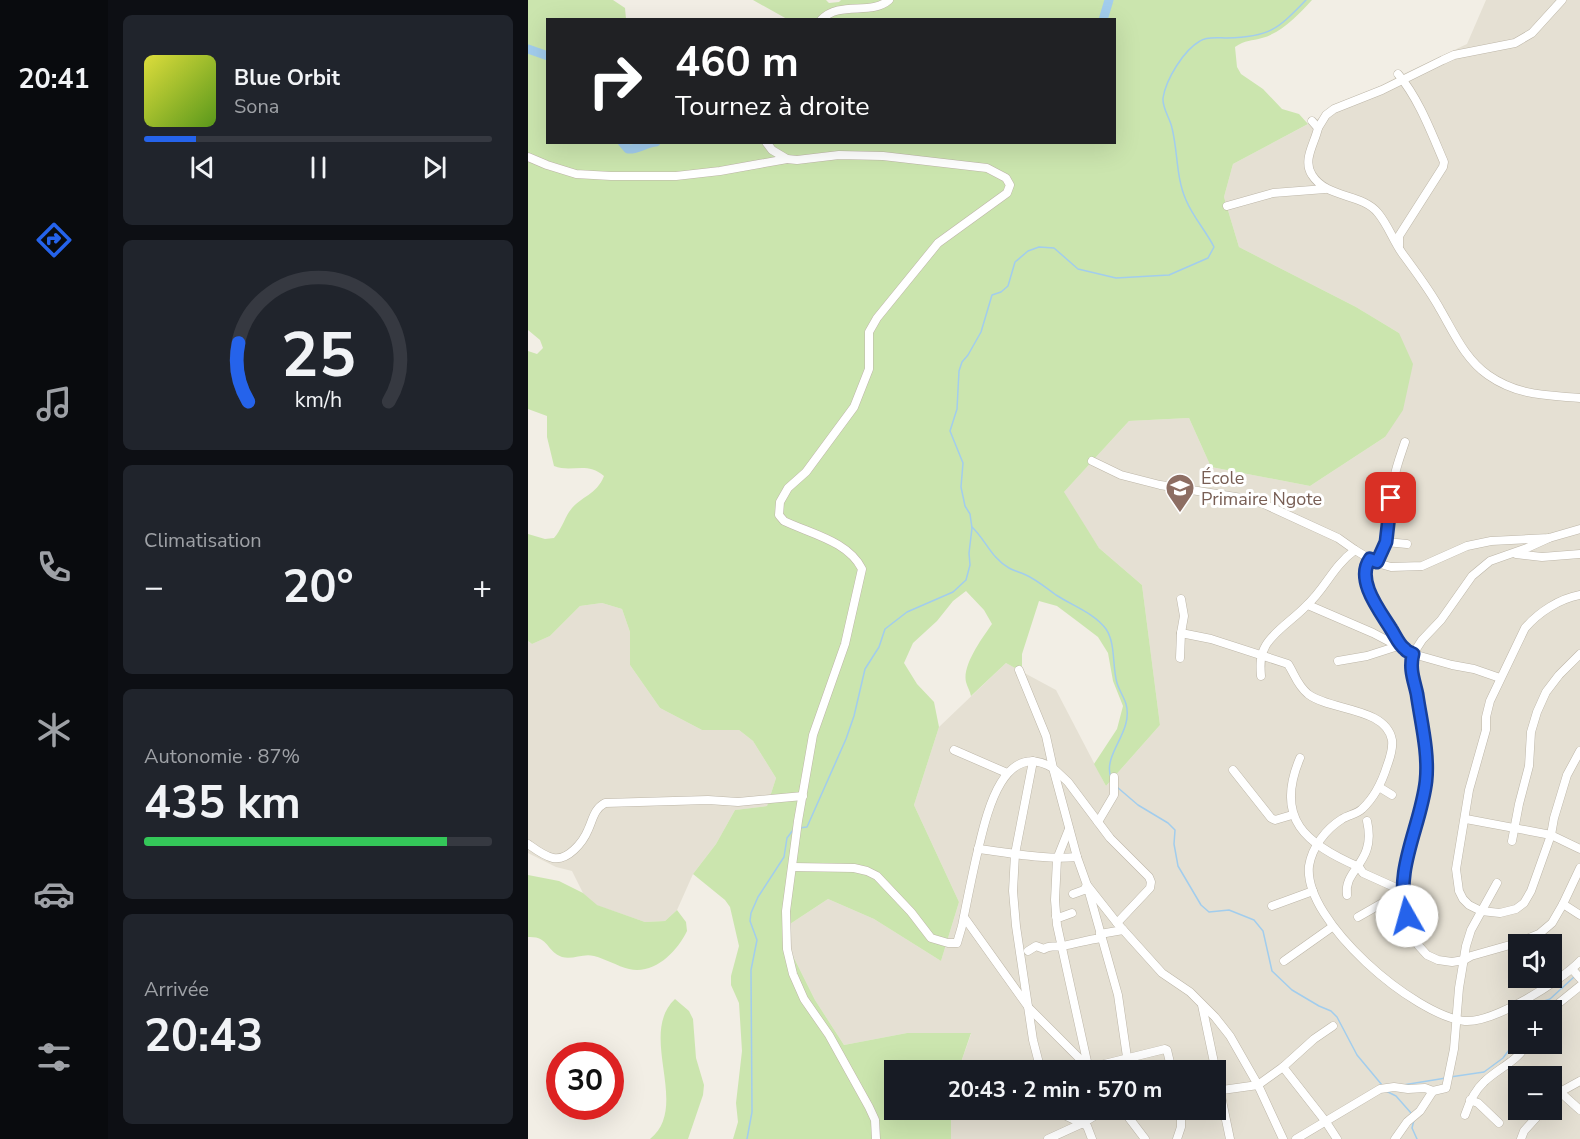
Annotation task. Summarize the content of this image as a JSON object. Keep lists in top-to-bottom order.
{
  "places": {
    "school or university": ["École Primaire Ngote"]
  },
  "page": {
    "tabs": "20:41",
    "turn": ["460 m", "Tournez à droite"],
    "song": ["Blue Orbit", "Sona"],
    "tile": [
      "Climatisation",
      ["Autonomie · 87%", "435 km"],
      ["Arrivée", "20:43"]
    ],
    "heat": ["−", "20°", "+"],
    "map_buttons": ["+", "−"],
    "limit": "30",
    "trip": "20:43 · 2 min · 570 m",
    "gauge": ["25", "km/h"]
  }
}
